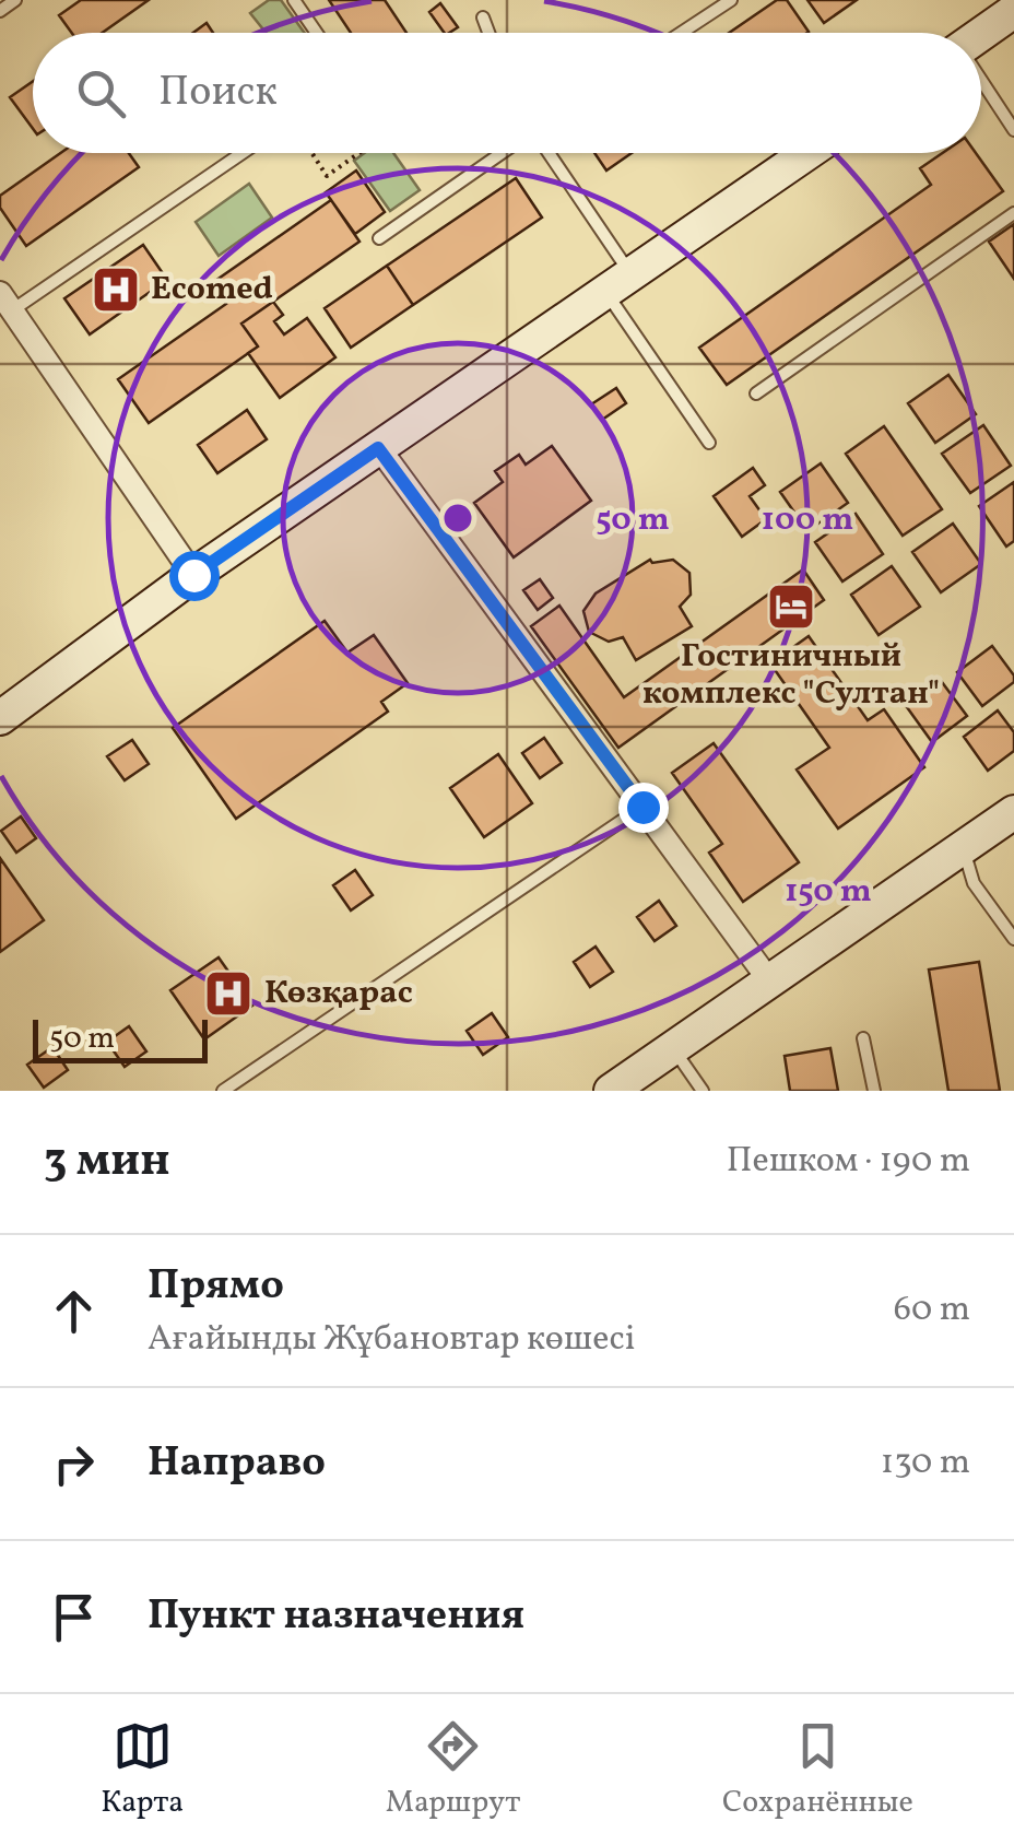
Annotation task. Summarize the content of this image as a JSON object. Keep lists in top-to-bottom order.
{
  "places": {
    "hospital": ["Ecomed", "Көзқарас"],
    "hotel": ["Гостиничный комплекс \"Султан\""]
  },
  "scale_bar": "50 m",
  "page": {
    "search": "Поиск",
    "scale": "50 m",
    "heading": ["3 мин", "Пешком · 190 m"],
    "list": [
      ["Прямо", "Ағайынды Жұбановтар көшесі", "60 m"],
      ["Направо", "130 m"],
      "Пункт назначения"
    ],
    "nav": ["Карта", "Маршрут", "Сохранённые"]
  },
  "rings": ["50 m", "100 m", "150 m"]
}
